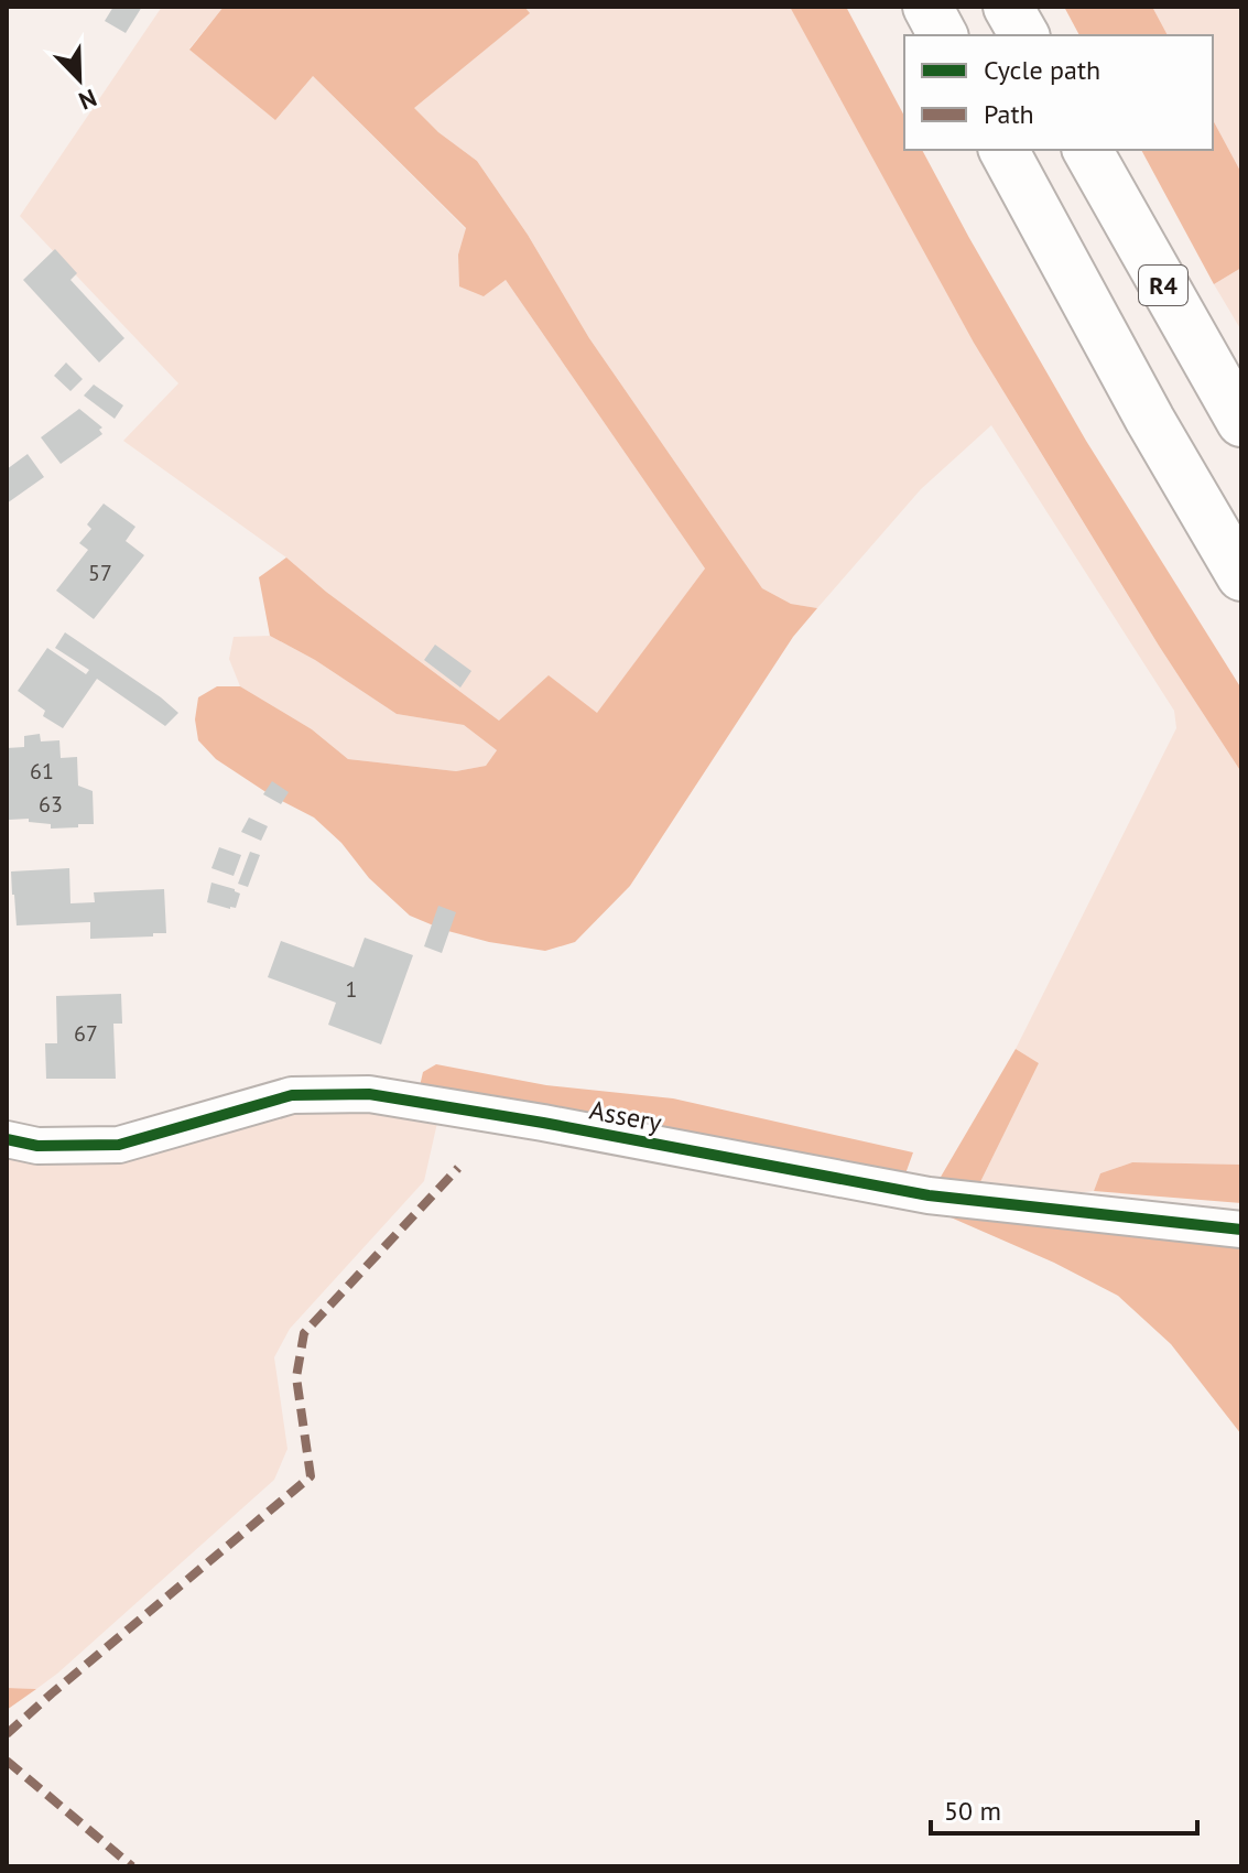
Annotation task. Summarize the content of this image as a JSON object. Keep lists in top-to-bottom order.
{
  "streets": {
    "highway": ["R4"],
    "street": ["Assery"]
  },
  "house_numbers": [
    "57",
    "61",
    "63",
    "1",
    "67"
  ],
  "legend": ["Cycle path", "Path"],
  "scale_bar": "50 m",
  "north": "bottom right"
}
